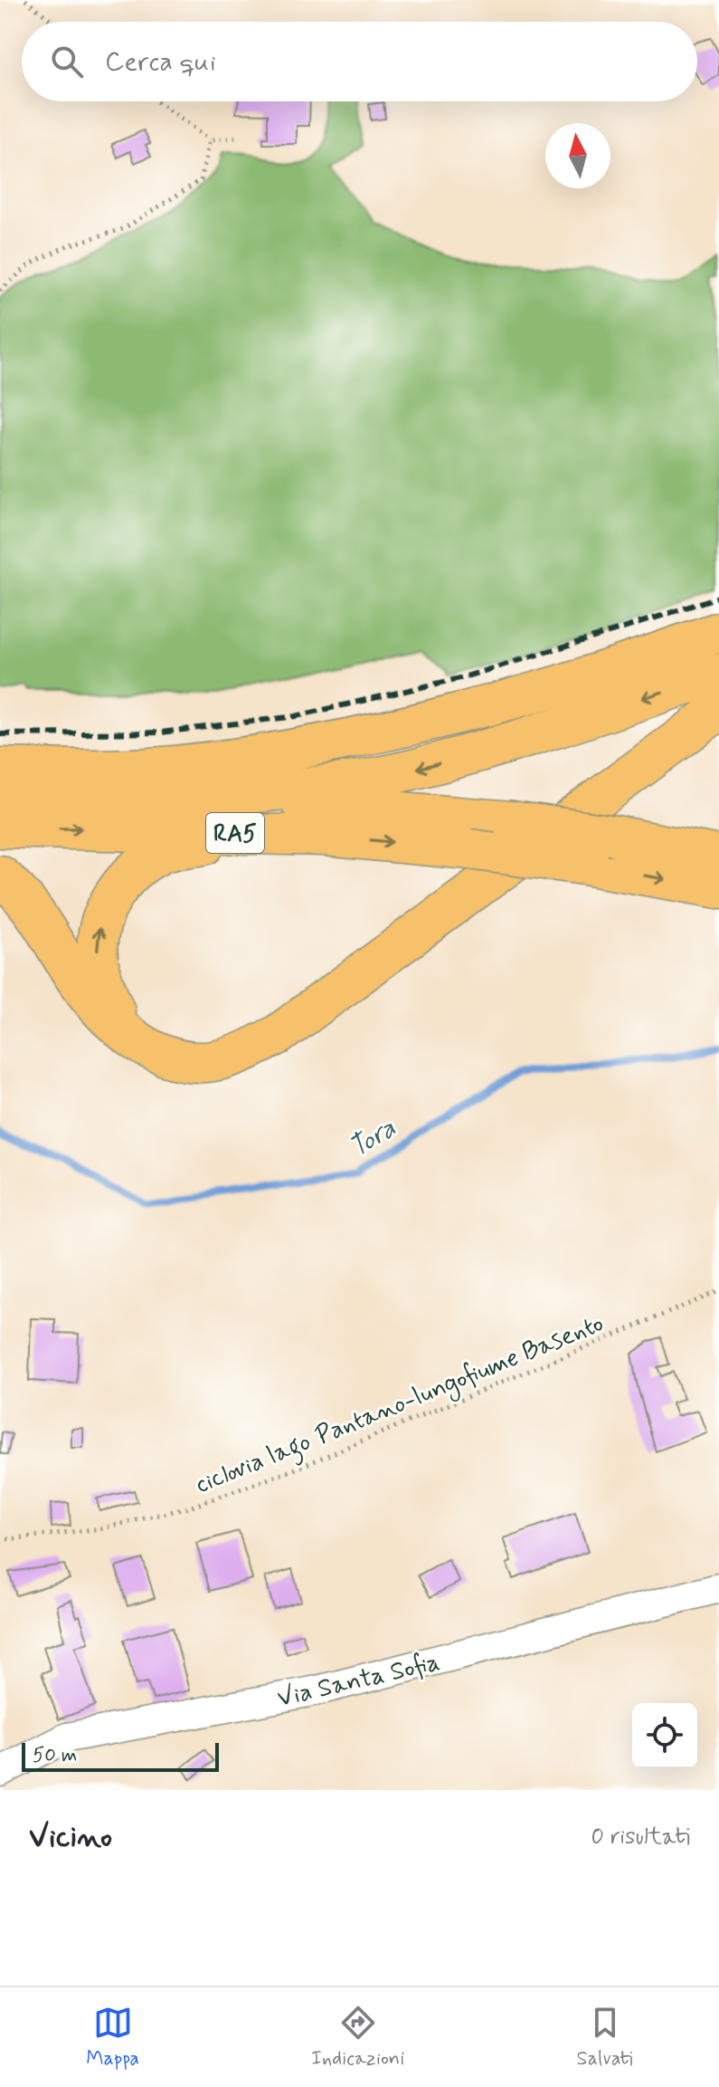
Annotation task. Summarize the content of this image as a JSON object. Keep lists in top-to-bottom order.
{
  "streets": {
    "main road": ["RA5"],
    "street": ["Via Santa Sofia"],
    "path": ["ciclovia lago Pantano-lungofiume Basento"]
  },
  "water": ["Tora"],
  "scale_bar": "50 m",
  "north": "top",
  "page": {
    "search": "Cerca qui",
    "scale": "50 m",
    "heading": ["Vicino", "0 risultati"],
    "nav": ["Mappa", "Indicazioni", "Salvati"]
  }
}
